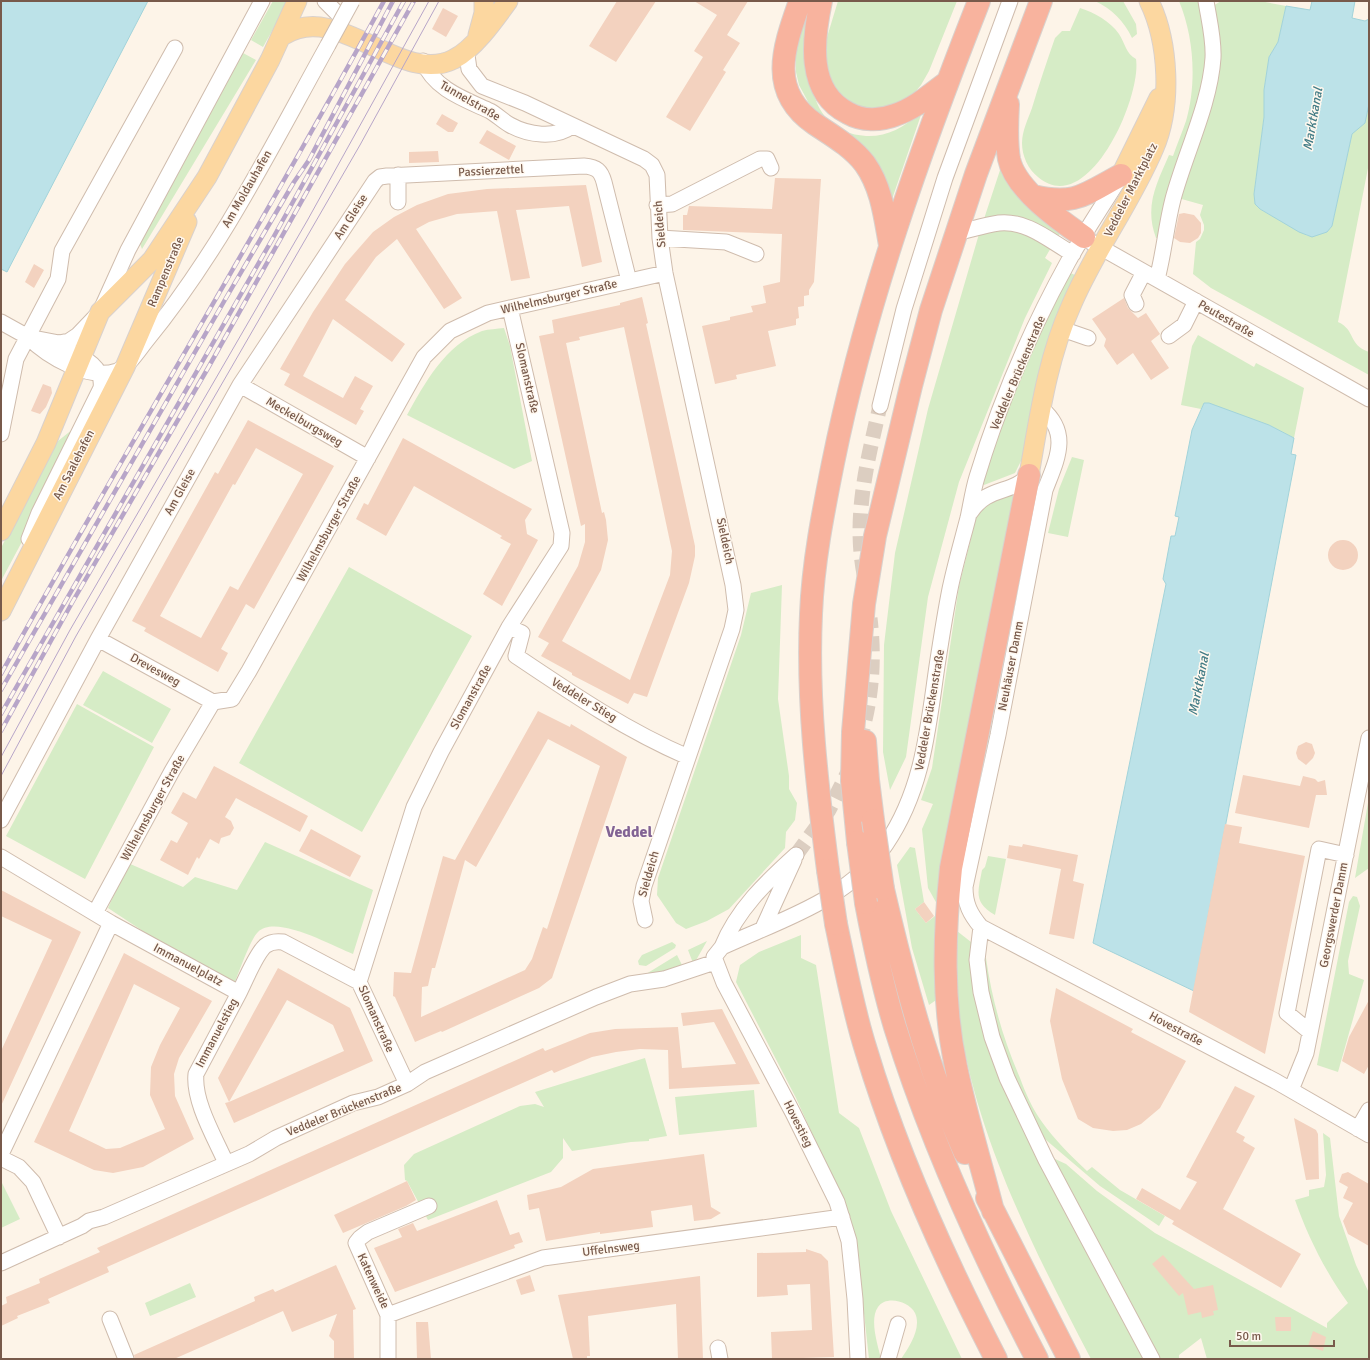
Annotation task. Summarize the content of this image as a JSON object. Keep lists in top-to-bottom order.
{
  "streets": {
    "main road": [
      "Veddeler Marktplatz",
      "Rampenstraße",
      "Veddeler Brückenstraße",
      "Am Saalehafen"
    ],
    "street": [
      "Tunnelstraße",
      "Passierzettel",
      "Am Moldauhafen",
      "Am Gleise",
      "Sieldeich",
      "Wilhelmsburger Straße",
      "Peutestraße",
      "Slomanstraße",
      "Meckelburgsweg",
      "Neuhäuser Damm",
      "Drevesweg",
      "Veddeler Stieg",
      "Georgswerder Damm",
      "Immanuelplatz",
      "Hovestraße",
      "Immanuelstieg",
      "Hovestieg",
      "Uffelnsweg",
      "Katenweide"
    ]
  },
  "crossings": [
    ["Tunnelstraße", "Sieldeich"],
    ["Passierzettel", "Am Gleise"],
    ["Passierzettel", "Wilhelmsburger Straße"],
    ["Am Moldauhafen", "Rampenstraße"],
    ["Am Moldauhafen", "Am Saalehafen"],
    ["Veddeler Marktplatz", "Peutestraße"],
    ["Veddeler Marktplatz", "Veddeler Brückenstraße"],
    ["Am Gleise", "Meckelburgsweg"],
    ["Am Gleise", "Drevesweg"],
    ["Sieldeich", "Wilhelmsburger Straße"],
    ["Sieldeich", "Veddeler Stieg"],
    ["Rampenstraße", "Am Saalehafen"],
    ["Wilhelmsburger Straße", "Slomanstraße"],
    ["Wilhelmsburger Straße", "Meckelburgsweg"],
    ["Wilhelmsburger Straße", "Drevesweg"],
    ["Wilhelmsburger Straße", "Immanuelplatz"],
    ["Peutestraße", "Veddeler Brückenstraße"],
    ["Veddeler Brückenstraße", "Slomanstraße"],
    ["Veddeler Brückenstraße", "Neuhäuser Damm"],
    ["Veddeler Brückenstraße", "Immanuelstieg"],
    ["Veddeler Brückenstraße", "Hovestieg"],
    ["Slomanstraße", "Veddeler Stieg"],
    ["Neuhäuser Damm", "Hovestraße"],
    ["Georgswerder Damm", "Hovestraße"],
    ["Immanuelplatz", "Immanuelstieg"],
    ["Hovestieg", "Uffelnsweg"],
    ["Uffelnsweg", "Katenweide"]
  ],
  "districts": ["Veddel"],
  "water": ["Marktkanal"],
  "scale_bar": "50 m"
}
